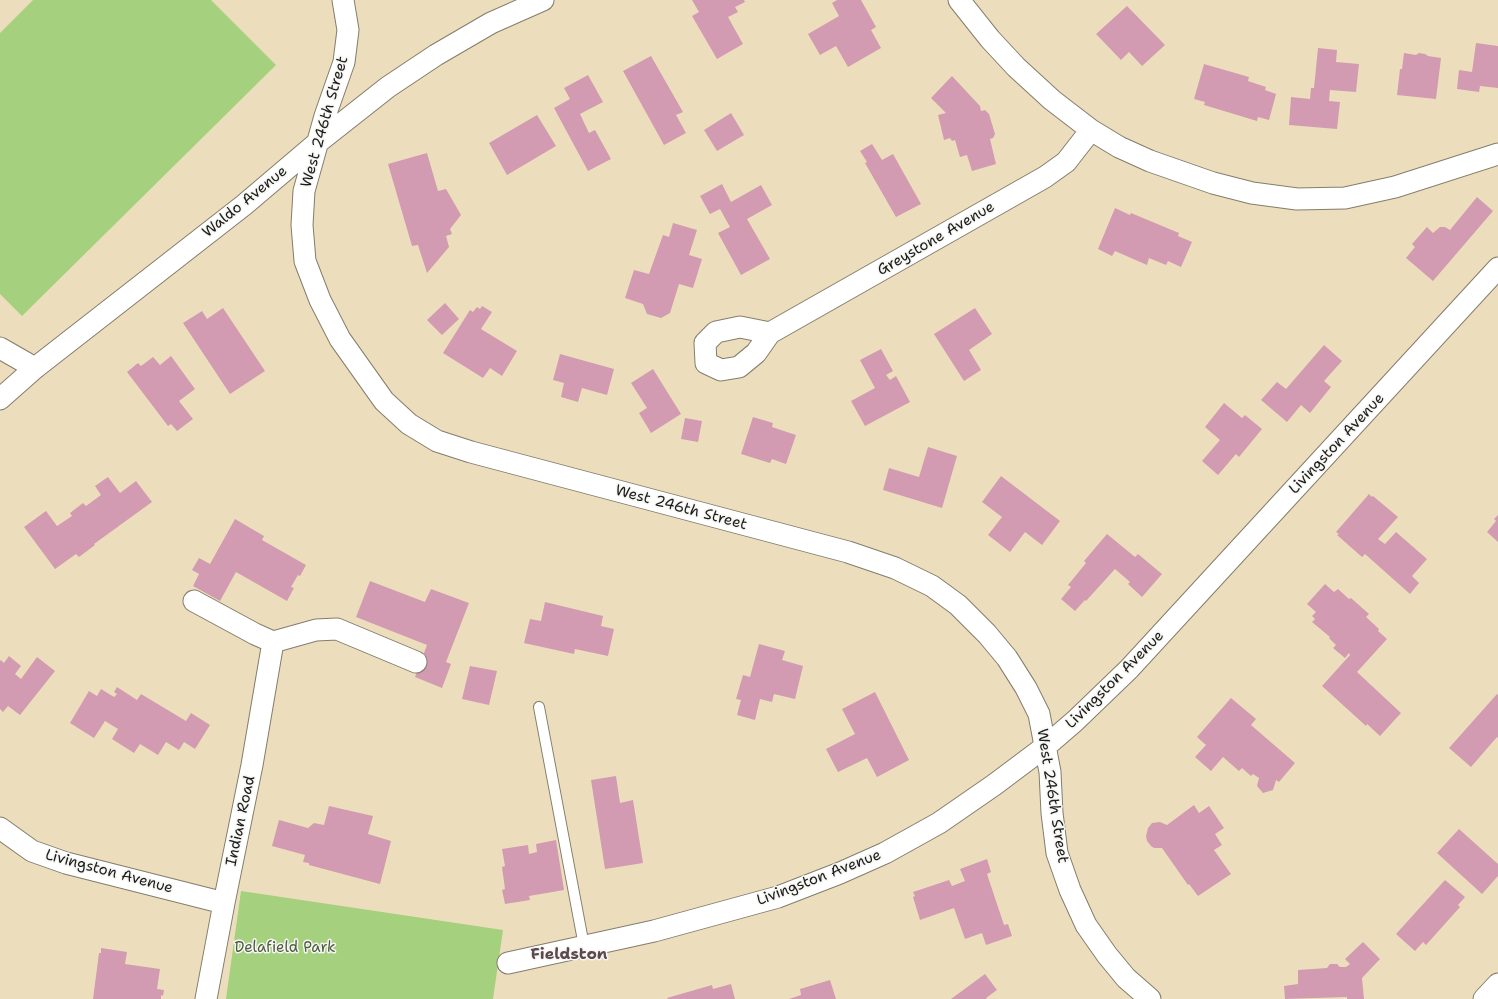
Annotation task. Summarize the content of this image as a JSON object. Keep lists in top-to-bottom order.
{
  "streets": {
    "street": [
      "West 246th Street",
      "Waldo Avenue",
      "Greystone Avenue",
      "Livingston Avenue",
      "Indian Road"
    ]
  },
  "crossings": [
    ["West 246th Street", "Waldo Avenue"],
    ["West 246th Street", "Livingston Avenue"],
    ["Livingston Avenue", "Indian Road"]
  ],
  "districts": ["Fieldston"],
  "parks": ["Delafield Park"]
}
